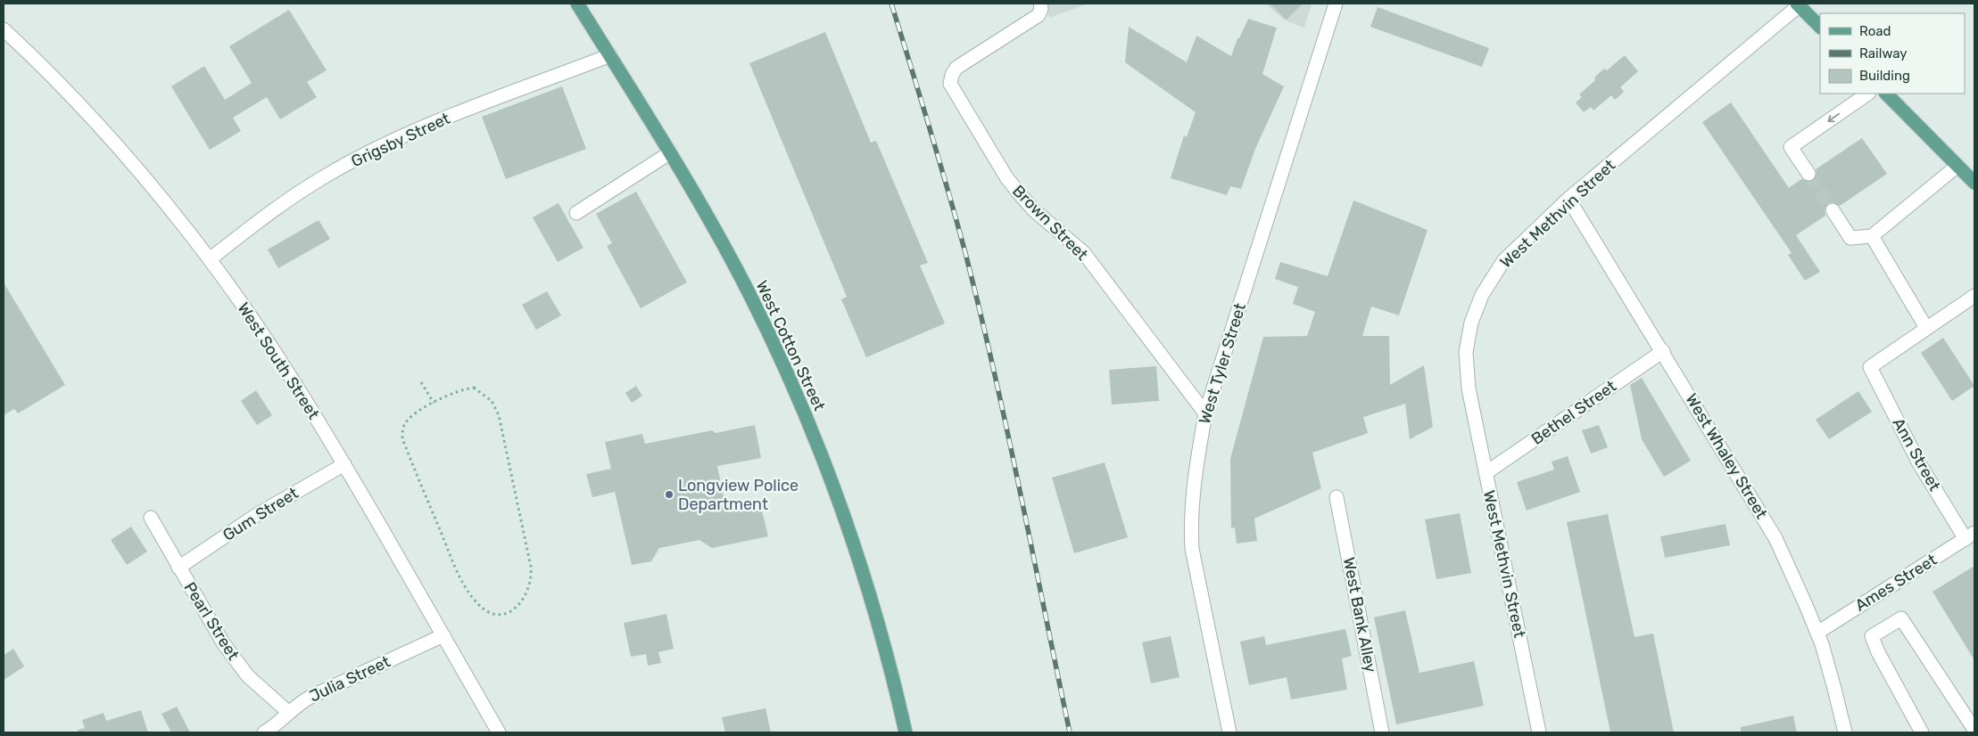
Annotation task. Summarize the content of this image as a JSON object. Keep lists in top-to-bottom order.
{
  "streets": {
    "main road": ["West Cotton Street"],
    "street": [
      "Grigsby Street",
      "West Methvin Street",
      "Brown Street",
      "West South Street",
      "West Tyler Street",
      "Bethel Street",
      "Ann Street",
      "West Whaley Street",
      "Gum Street",
      "Ames Street",
      "West Bank Alley",
      "Pearl Street",
      "Julia Street"
    ]
  },
  "crossings": [
    ["Grigsby Street", "West Cotton Street"],
    ["Grigsby Street", "West South Street"],
    ["West Methvin Street", "Bethel Street"],
    ["West Methvin Street", "West Whaley Street"],
    ["Brown Street", "West Tyler Street"],
    ["West South Street", "Gum Street"],
    ["West South Street", "Julia Street"],
    ["Bethel Street", "West Whaley Street"],
    ["Ann Street", "Ames Street"],
    ["West Whaley Street", "Ames Street"],
    ["Gum Street", "Pearl Street"],
    ["Pearl Street", "Julia Street"]
  ],
  "places": ["Longview Police Department"],
  "legend": ["Road", "Railway", "Building"]
}
